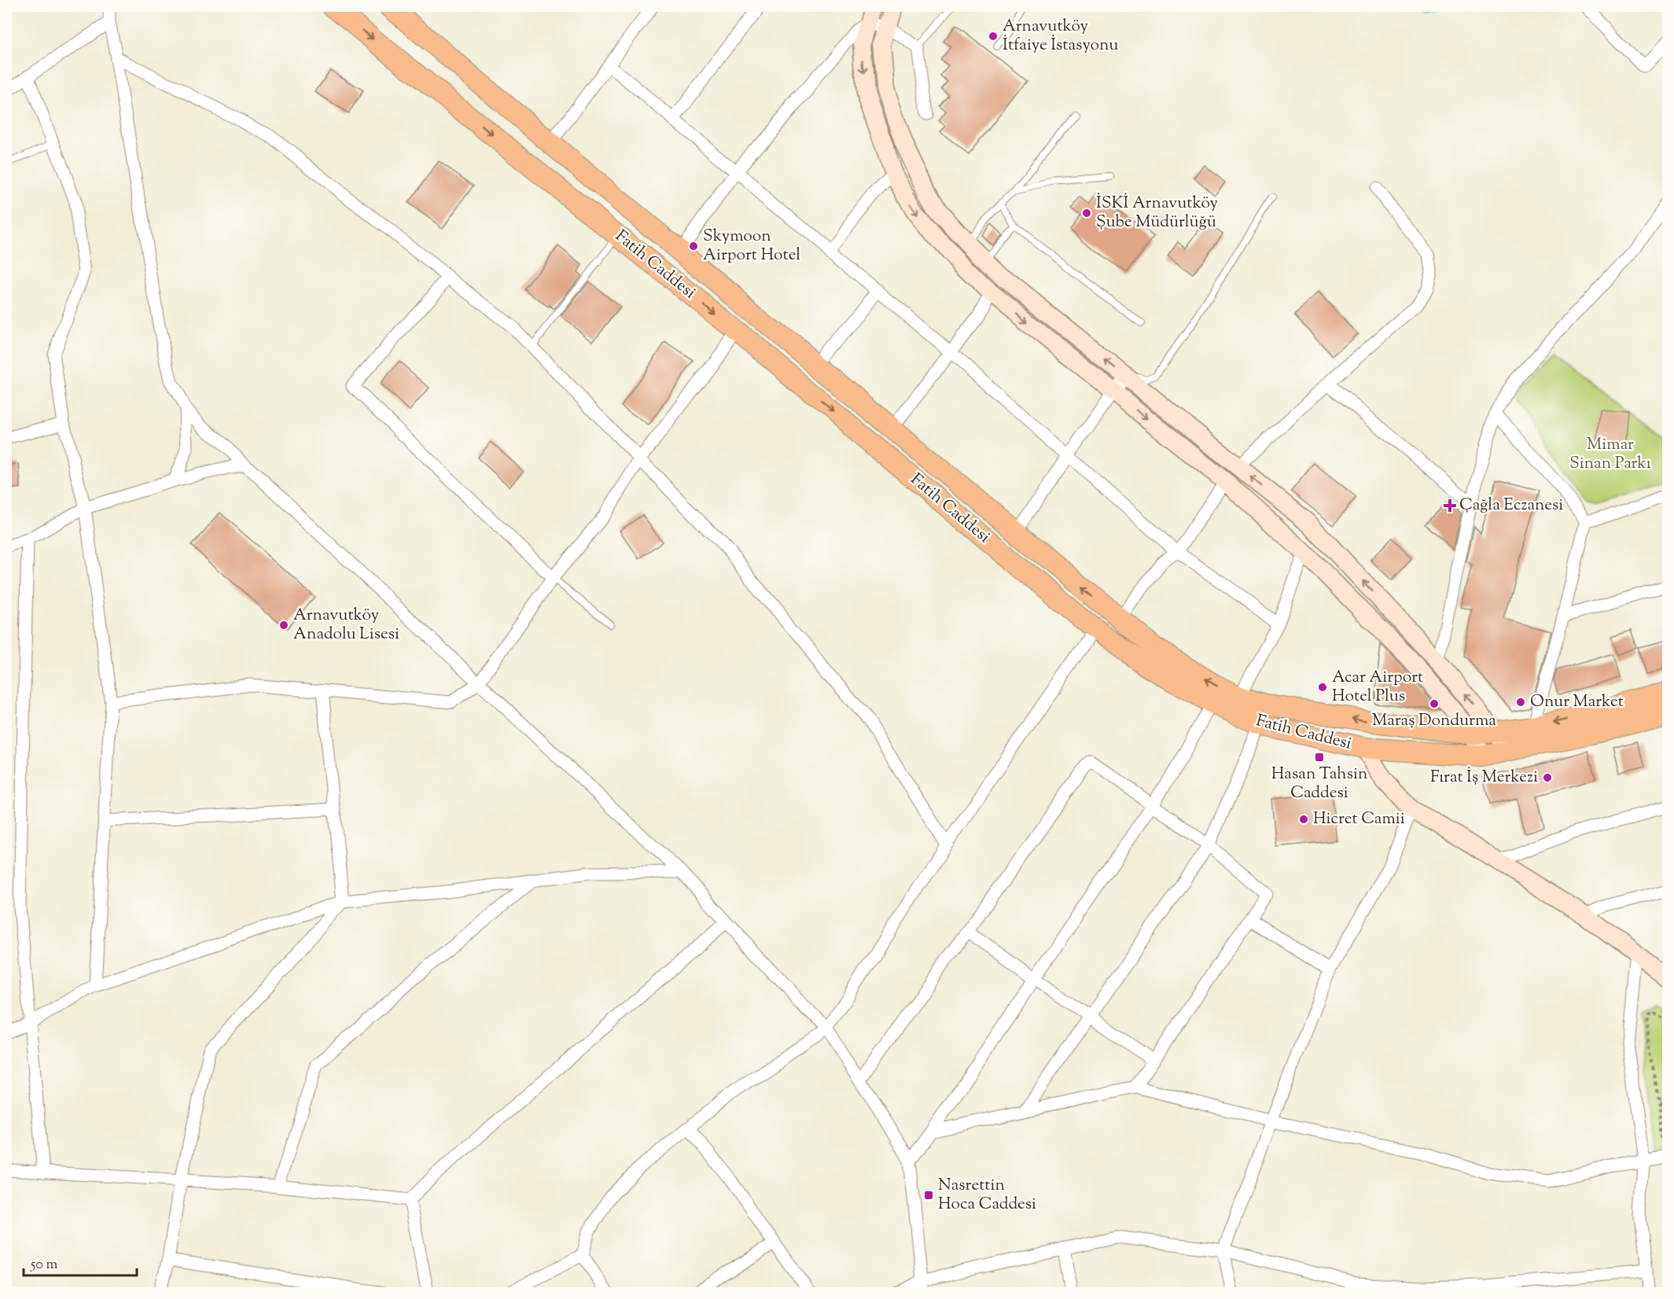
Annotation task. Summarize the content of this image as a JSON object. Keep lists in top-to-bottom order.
{
  "streets": {
    "main road": ["Fatih Caddesi"]
  },
  "parks": ["Mimar Sinan Parkı"],
  "places": {
    "other": [
      "Arnavutköy İtfaiye İstasyonu",
      "İSKİ Arnavutköy Şube Müdürlüğü",
      "Skymoon Airport Hotel",
      "Arnavutköy Anadolu Lisesi",
      "Acar Airport Hotel Plus",
      "Onur Market",
      "Maraş Dondurma",
      "Fırat İş Merkezi",
      "Hicret Camii"
    ],
    "health": ["Çağla Eczanesi"],
    "transit": ["Hasan Tahsin Caddesi", "Nasrettin Hoca Caddesi"]
  },
  "scale_bar": "50 m"
}
